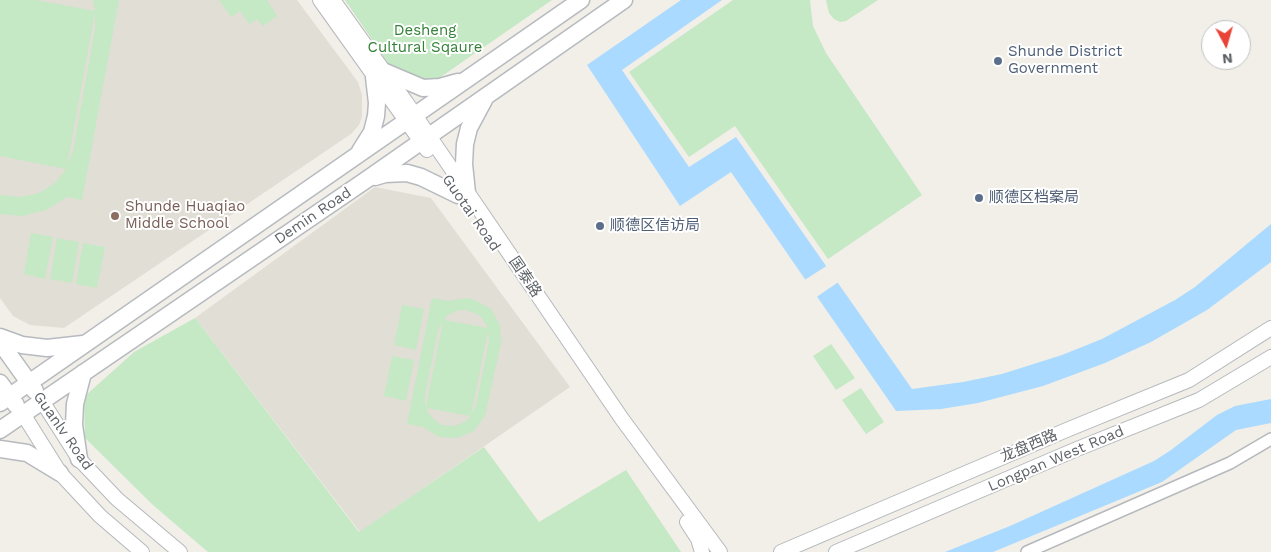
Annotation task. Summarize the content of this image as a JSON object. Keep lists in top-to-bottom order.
{
  "streets": {
    "main road": ["Demin Road", "Guanlv Road"],
    "street": [
      "Guotai Road",
      "国泰路",
      "龙盘西路",
      "Longpan West Road"
    ]
  },
  "crossings": [
    ["Guotai Road", "Demin Road"],
    ["Guotai Road", "国泰路"],
    ["Demin Road", "Guanlv Road"]
  ],
  "parks": ["Desheng Cultural Sqaure"],
  "places": [
    "Shunde District Government",
    "顺德区档案局",
    "Shunde Huaqiao Middle School",
    "顺德区信访局"
  ],
  "north": "bottom"
}
